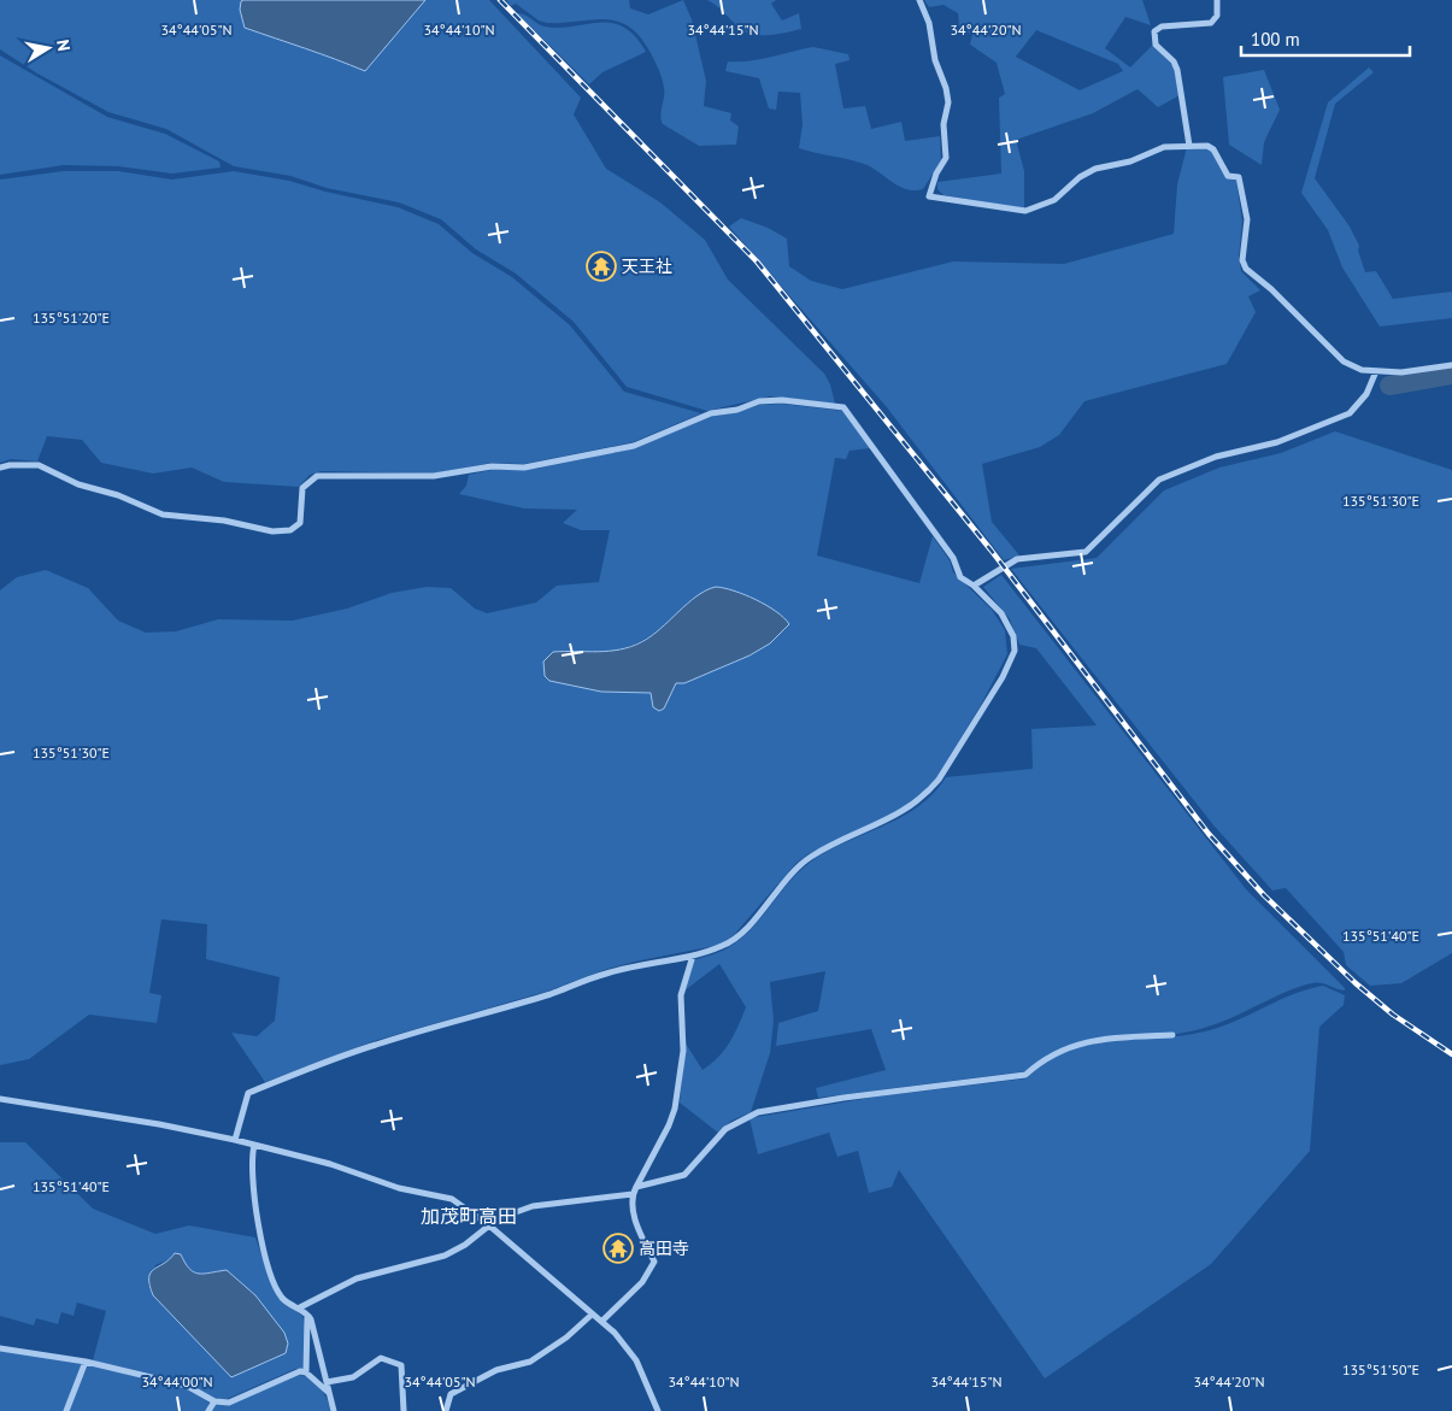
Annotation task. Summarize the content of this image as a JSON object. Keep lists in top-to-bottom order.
{
  "districts": ["加茂町高田"],
  "places": {
    "temple": ["天王社", "高田寺"]
  },
  "scale_bar": "100 m",
  "north": "right",
  "coordinates": [
    "34°44'05\"N",
    "34°44'10\"N",
    "34°44'15\"N",
    "34°44'20\"N",
    "135°51'20\"E",
    "135°51'30\"E",
    "135°51'40\"E",
    "135°51'50\"E",
    "34°44'00\"N"
  ]
}
